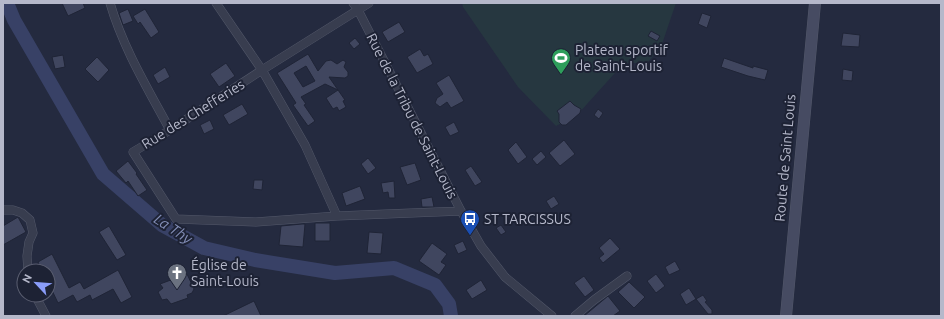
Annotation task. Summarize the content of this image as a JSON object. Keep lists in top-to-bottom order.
{
  "streets": {
    "main road": ["Route de Saint Louis"],
    "street": ["Rue des Chefferies", "Rue de la Tribu de Saint-Louis"]
  },
  "crossings": [
    ["Rue des Chefferies", "Rue de la Tribu de Saint-Louis"]
  ],
  "water": ["La Thy"],
  "places": {
    "sports": ["Plateau sportif de Saint-Louis"],
    "bus stop": ["ST TARCISSUS"],
    "church": ["Église de Saint-Louis"]
  },
  "north": "top left"
}
